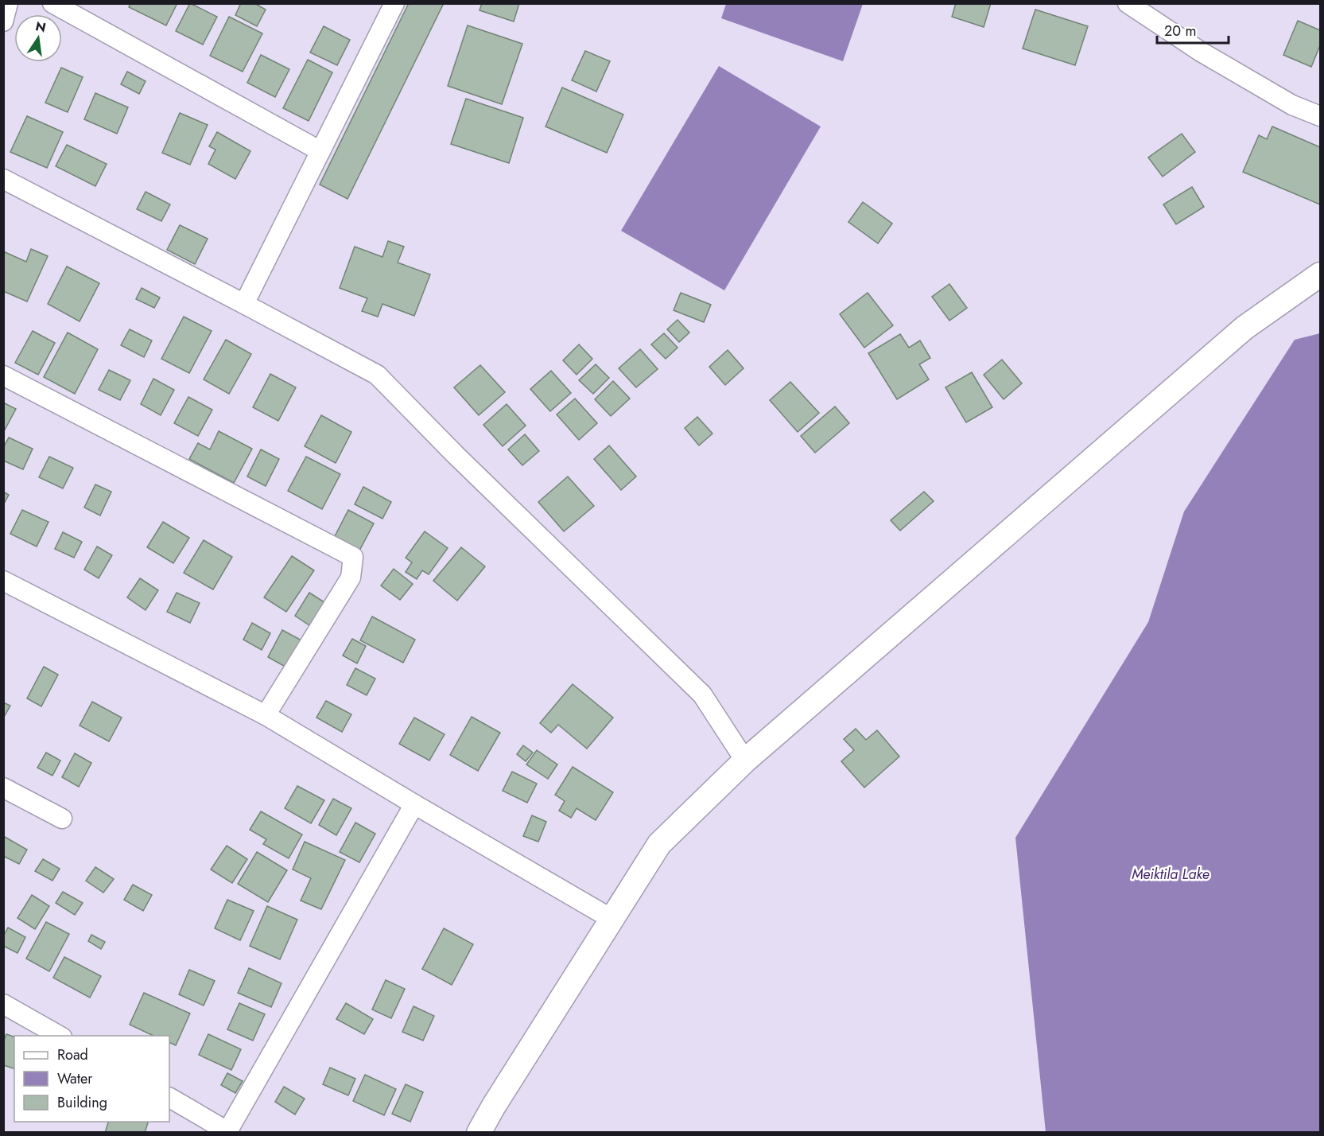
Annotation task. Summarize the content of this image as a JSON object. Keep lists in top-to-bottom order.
{
  "water": ["Meiktila Lake"],
  "legend": ["Road", "Water", "Building"],
  "scale_bar": "20 m",
  "north": "top"
}
